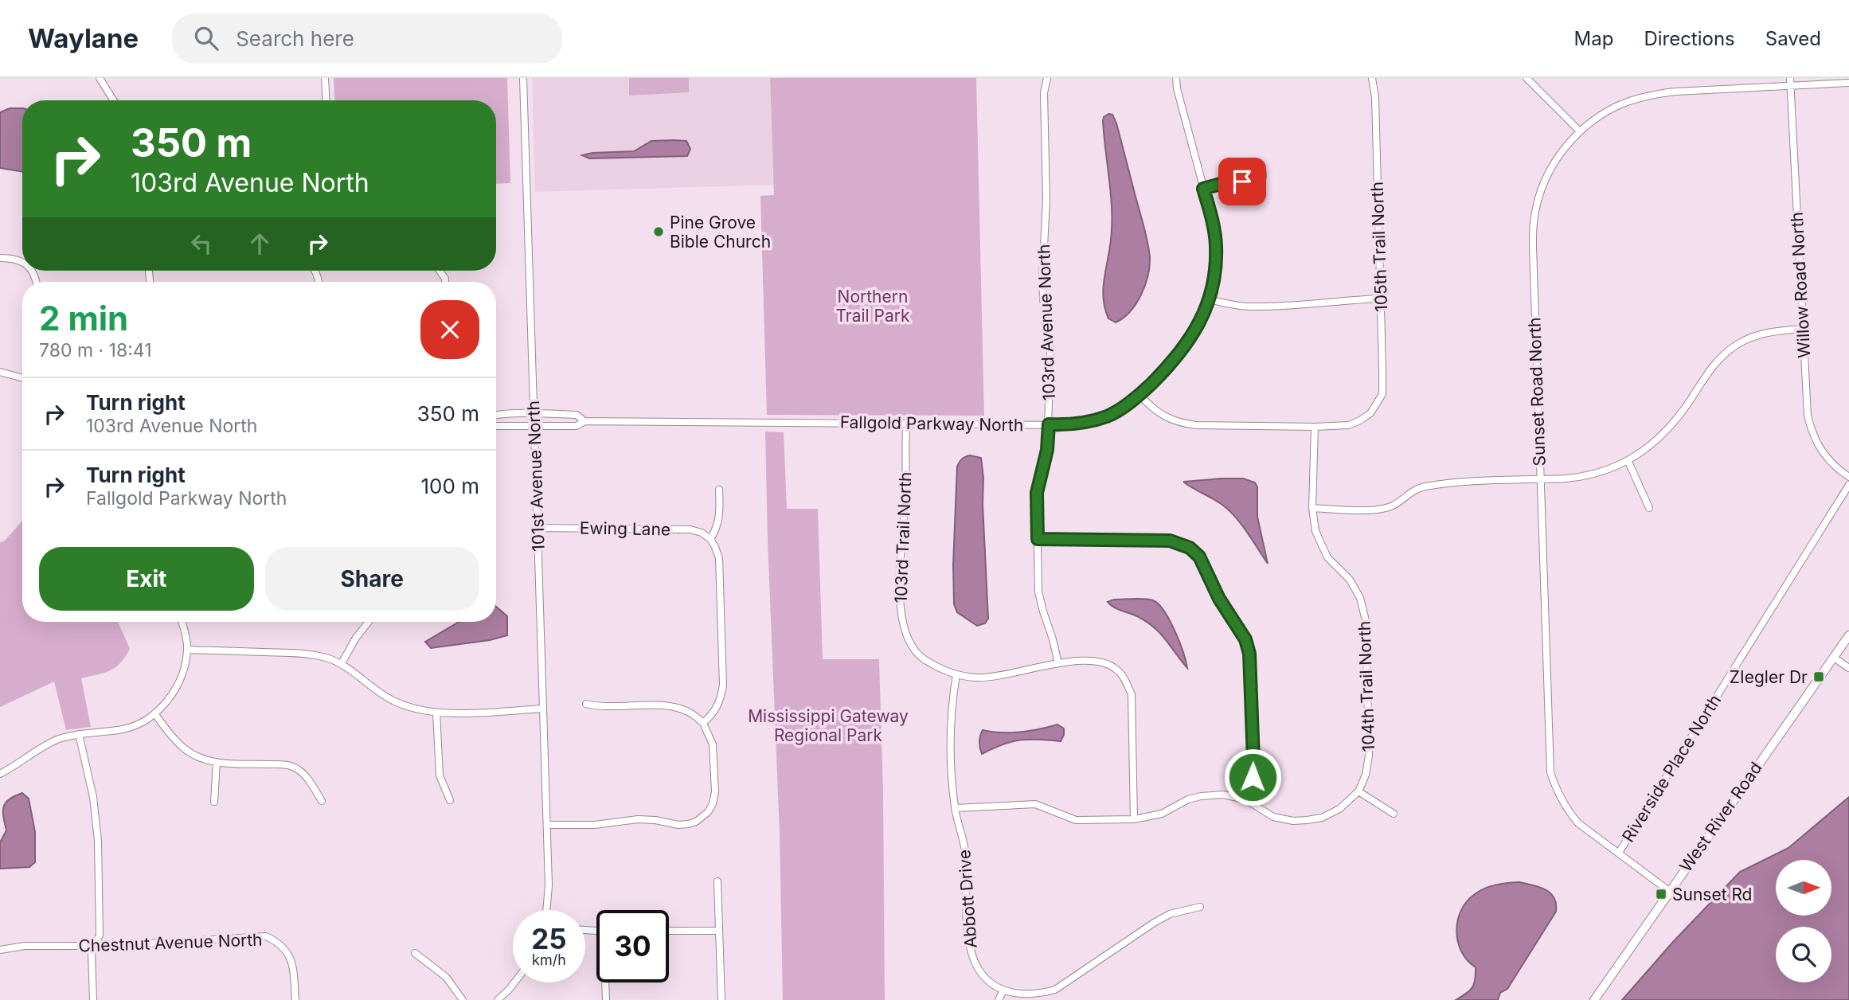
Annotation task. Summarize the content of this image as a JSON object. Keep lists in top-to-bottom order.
{
  "streets": {
    "street": [
      "105th Trail North",
      "Willow Road North",
      "103rd Avenue North",
      "Sunset Road North",
      "Fallgold Parkway North",
      "101st Avenue North",
      "Ewing Lane",
      "103rd Trail North",
      "104th Trail North",
      "Riverside Place North",
      "West River Road",
      "Abbott Drive",
      "Chestnut Avenue North"
    ]
  },
  "crossings": [
    ["105th Trail North", "104th Trail North"],
    ["Willow Road North", "Sunset Road North"],
    ["103rd Avenue North", "Fallgold Parkway North"],
    ["103rd Avenue North", "103rd Trail North"],
    ["Sunset Road North", "Riverside Place North"],
    ["Sunset Road North", "West River Road"],
    ["Fallgold Parkway North", "101st Avenue North"],
    ["Fallgold Parkway North", "103rd Trail North"],
    ["101st Avenue North", "Ewing Lane"],
    ["103rd Trail North", "Abbott Drive"]
  ],
  "parks": ["Northern Trail Park", "Mississippi Gateway Regional Park"],
  "places": {
    "other": ["Pine Grove Bible Church"],
    "transit": ["ZIegler Dr", "Sunset Rd"]
  },
  "north": "right",
  "page": {
    "header": "Waylane",
    "search": "Search here",
    "nav": ["Map", "Directions", "Saved"],
    "turn": ["350 m", "103rd Avenue North"],
    "heading": ["2 min", "780 m · 18:41"],
    "list": [
      {
        "name": "Turn right",
        "note": "103rd Avenue North",
        "value": "350 m"
      },
      {
        "name": "Turn right",
        "note": "Fallgold Parkway North",
        "value": "100 m"
      }
    ],
    "buttons": ["Exit", "Share"],
    "speed": "25 km/h",
    "limit": "30"
  }
}
